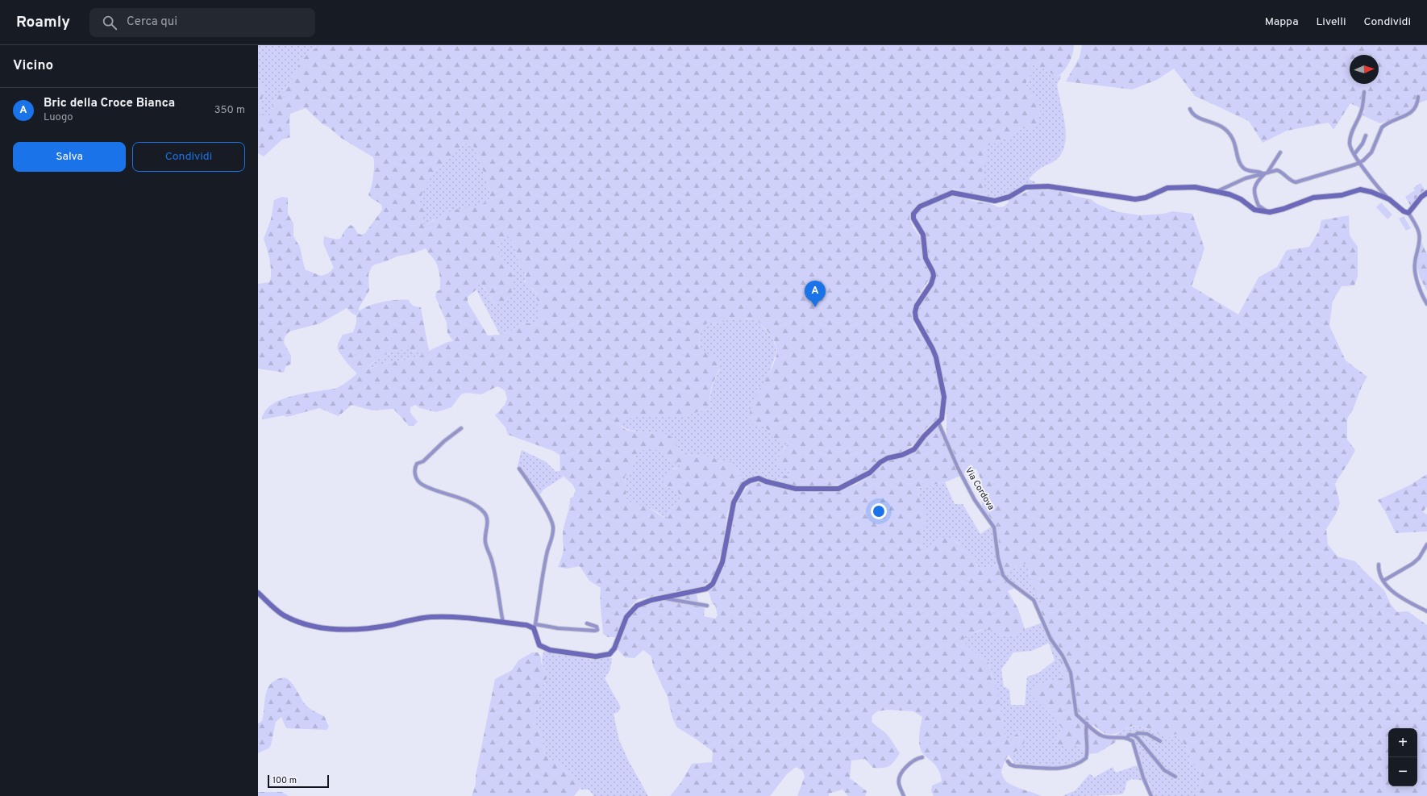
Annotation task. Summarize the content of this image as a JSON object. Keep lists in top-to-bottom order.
{
  "streets": {
    "street": ["Via Cordova"]
  },
  "scale_bar": "100 m",
  "north": "right",
  "page": {
    "header": "Roamly",
    "search": "Cerca qui",
    "nav": ["Mappa", "Livelli", "Condividi"],
    "heading": "Vicino",
    "list": [
      {
        "mark": "A",
        "name": "Bric della Croce Bianca",
        "note": "Luogo",
        "value": "350 m"
      }
    ],
    "buttons": ["Salva", "Condividi"],
    "pins": "A",
    "map_buttons": ["+", "−"],
    "scale": "100 m"
  }
}
